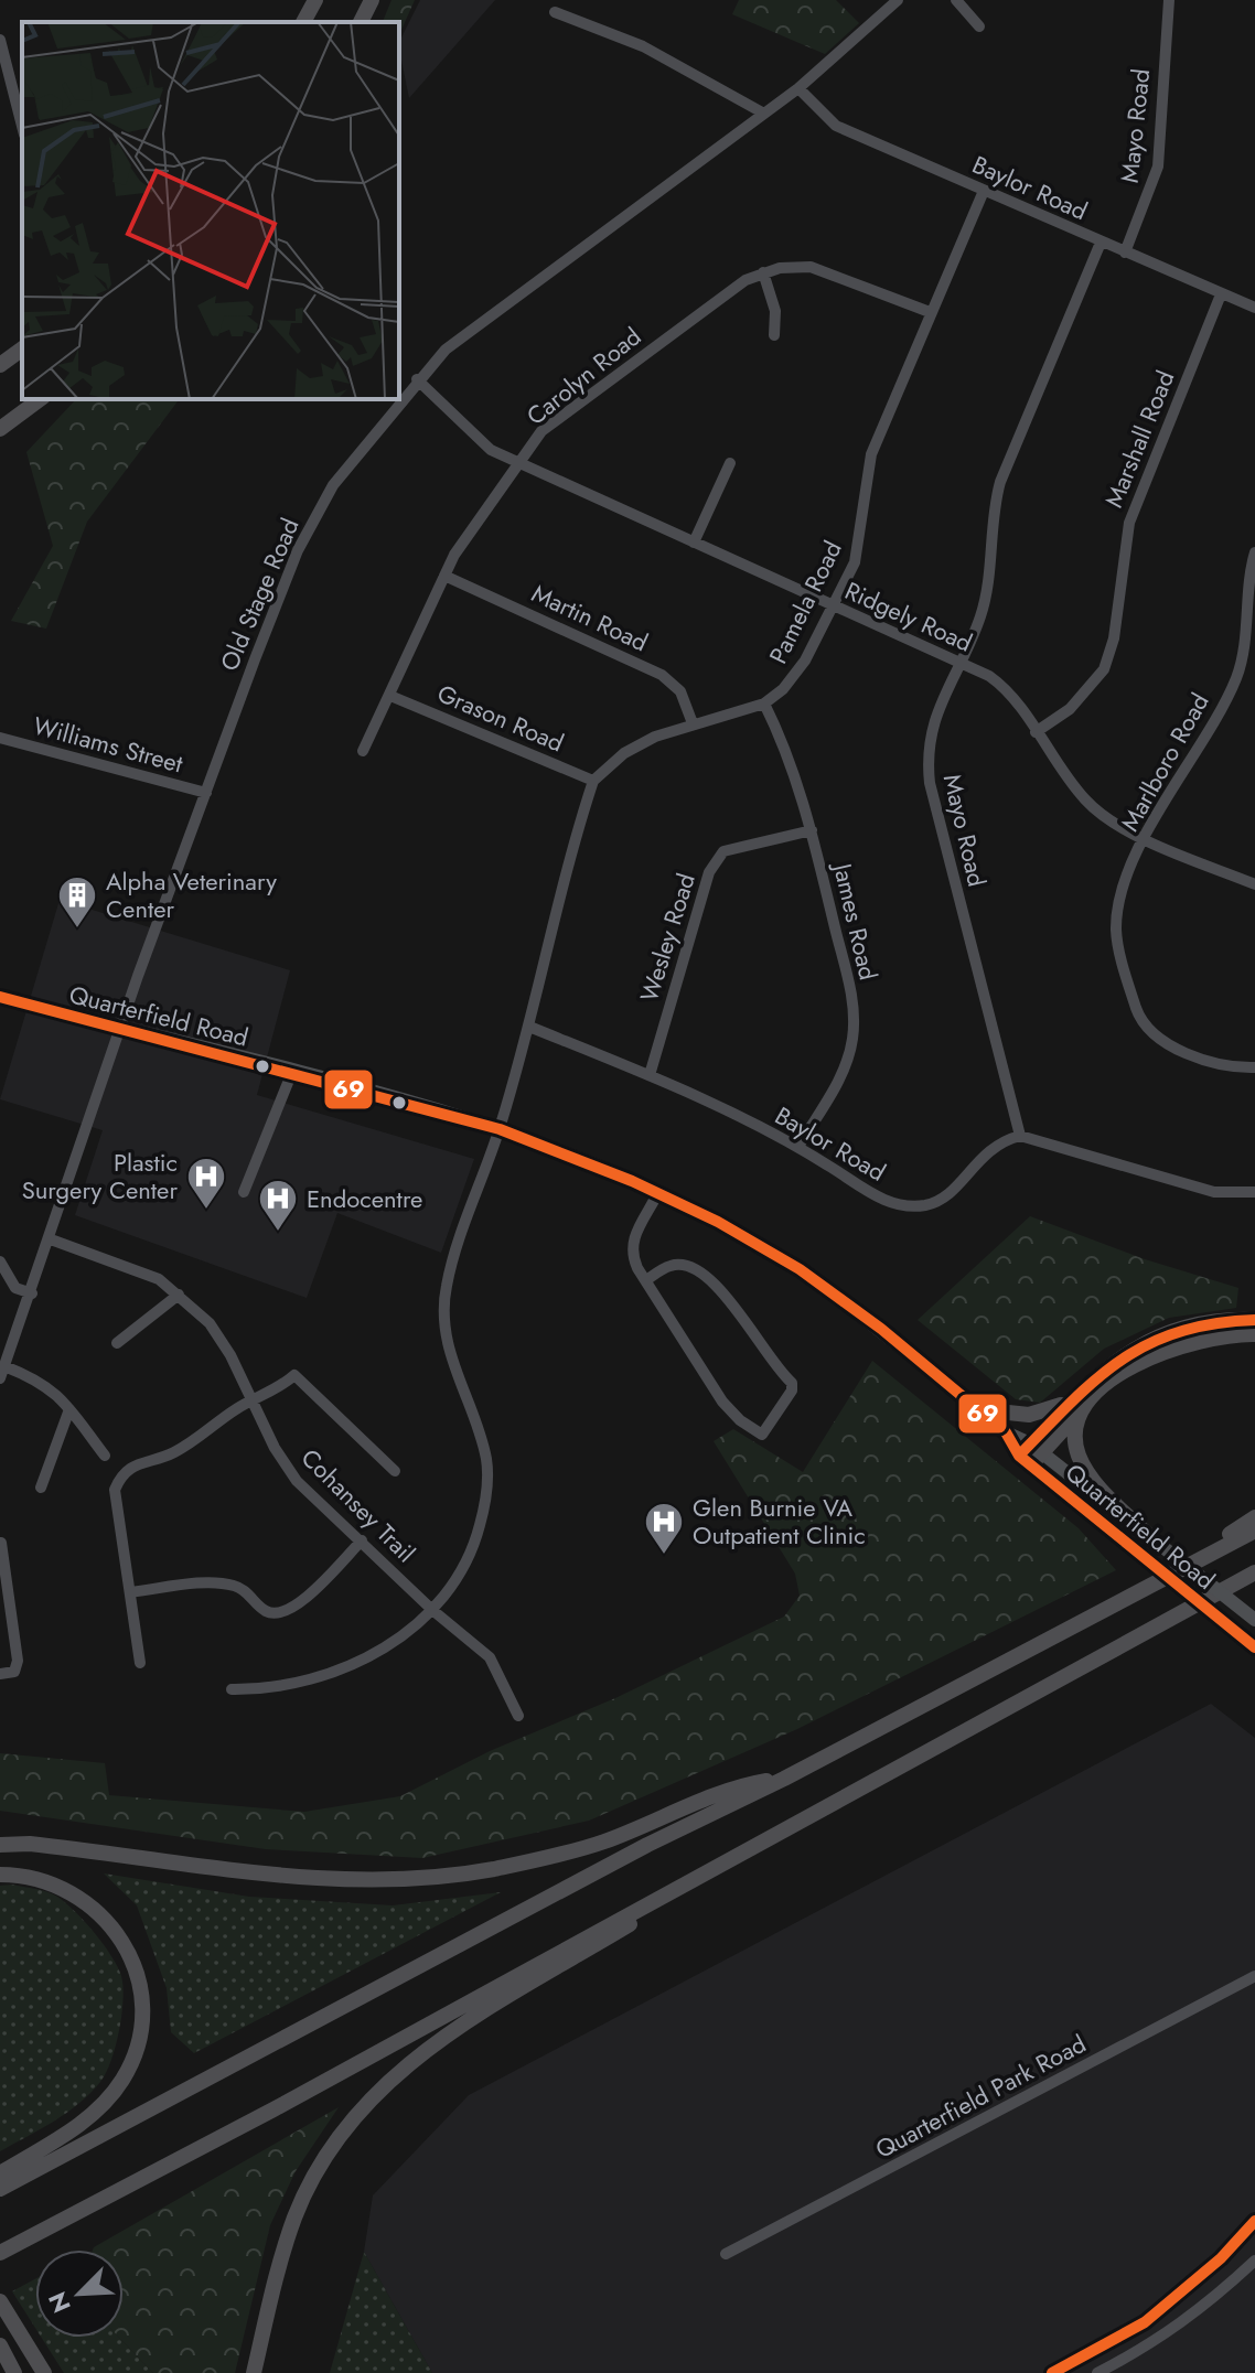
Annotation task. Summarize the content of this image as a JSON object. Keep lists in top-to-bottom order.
{
  "streets": {
    "main road": ["Quarterfield Road"],
    "street": [
      "Mayo Road",
      "Baylor Road",
      "Carolyn Road",
      "Marshall Road",
      "Old Stage Road",
      "Pamela Road",
      "Ridgely Road",
      "Martin Road",
      "Grason Road",
      "Williams Street",
      "Marlboro Road",
      "James Road",
      "Wesley Road",
      "Cohansey Trail",
      "Quarterfield Park Road"
    ]
  },
  "crossings": [
    ["Mayo Road", "Baylor Road"],
    ["Mayo Road", "Ridgely Road"],
    ["Baylor Road", "Marshall Road"],
    ["Baylor Road", "Old Stage Road"],
    ["Baylor Road", "Pamela Road"],
    ["Baylor Road", "James Road"],
    ["Baylor Road", "Wesley Road"],
    ["Carolyn Road", "Pamela Road"],
    ["Carolyn Road", "Ridgely Road"],
    ["Carolyn Road", "Martin Road"],
    ["Carolyn Road", "Grason Road"],
    ["Marshall Road", "Ridgely Road"],
    ["Old Stage Road", "Ridgely Road"],
    ["Old Stage Road", "Williams Street"],
    ["Old Stage Road", "Quarterfield Road"],
    ["Old Stage Road", "Cohansey Trail"],
    ["Pamela Road", "Ridgely Road"],
    ["Pamela Road", "Martin Road"],
    ["Pamela Road", "Grason Road"],
    ["Pamela Road", "James Road"],
    ["Ridgely Road", "Marlboro Road"],
    ["James Road", "Wesley Road"]
  ],
  "places": {
    "building": ["Alpha Veterinary Center"],
    "hospital": ["Plastic Surgery Center", "Endocentre", "Glen Burnie VA Outpatient Clinic"]
  },
  "lines": ["transit line 69"],
  "north": "bottom left"
}
